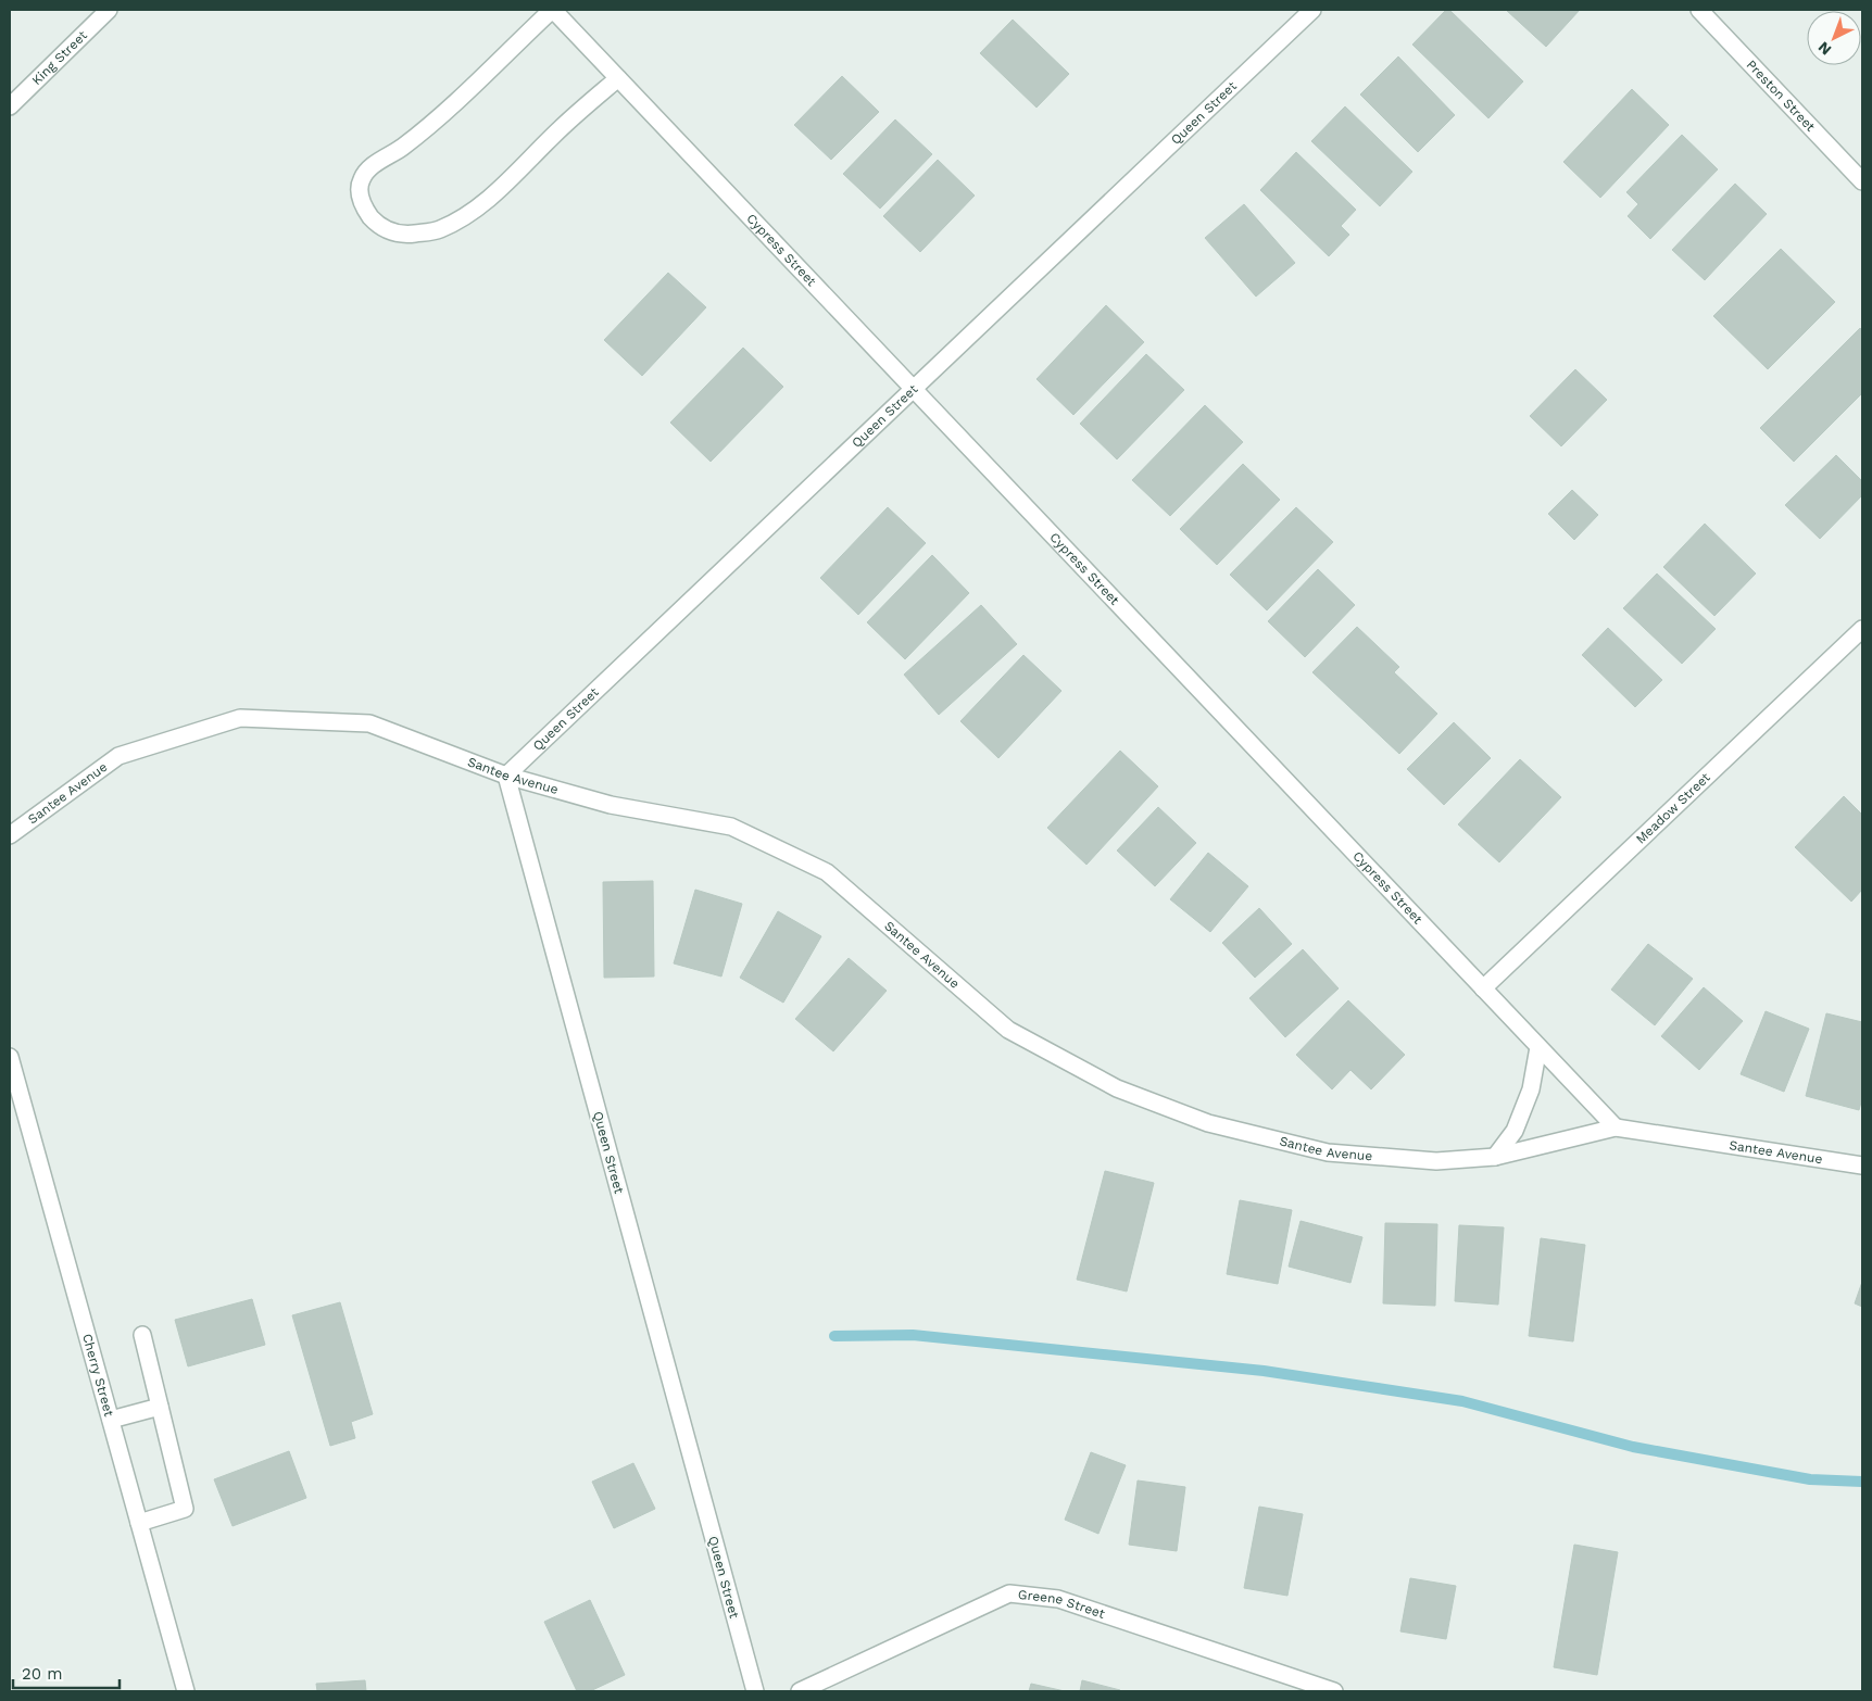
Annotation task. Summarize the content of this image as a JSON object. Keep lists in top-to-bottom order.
{
  "streets": {
    "street": [
      "King Street",
      "Preston Street",
      "Queen Street",
      "Cypress Street",
      "Santee Avenue",
      "Meadow Street",
      "Cherry Street",
      "Greene Street"
    ]
  },
  "crossings": [
    ["Queen Street", "Cypress Street"],
    ["Queen Street", "Santee Avenue"],
    ["Cypress Street", "Santee Avenue"],
    ["Cypress Street", "Meadow Street"]
  ],
  "scale_bar": "20 m",
  "north": "bottom left"
}
